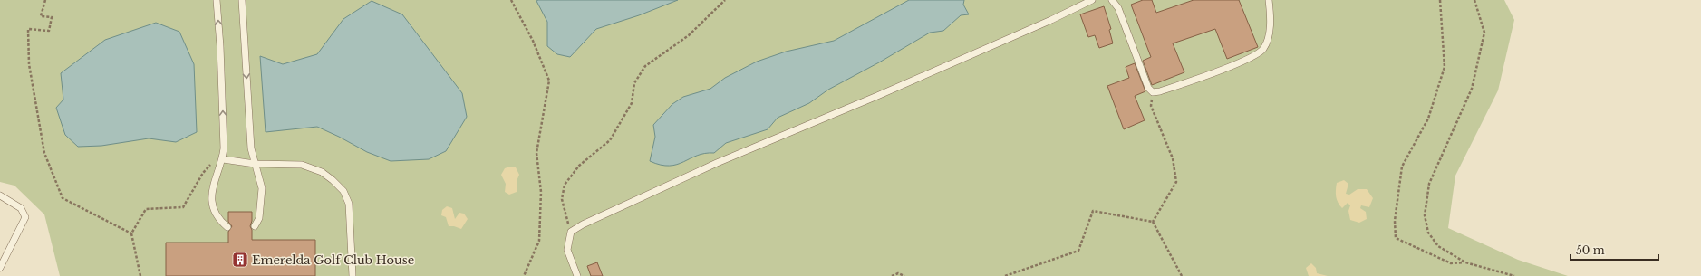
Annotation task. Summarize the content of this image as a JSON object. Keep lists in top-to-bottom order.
{
  "places": {
    "building": ["Emerelda Golf Club House"]
  },
  "scale_bar": "50 m"
}
